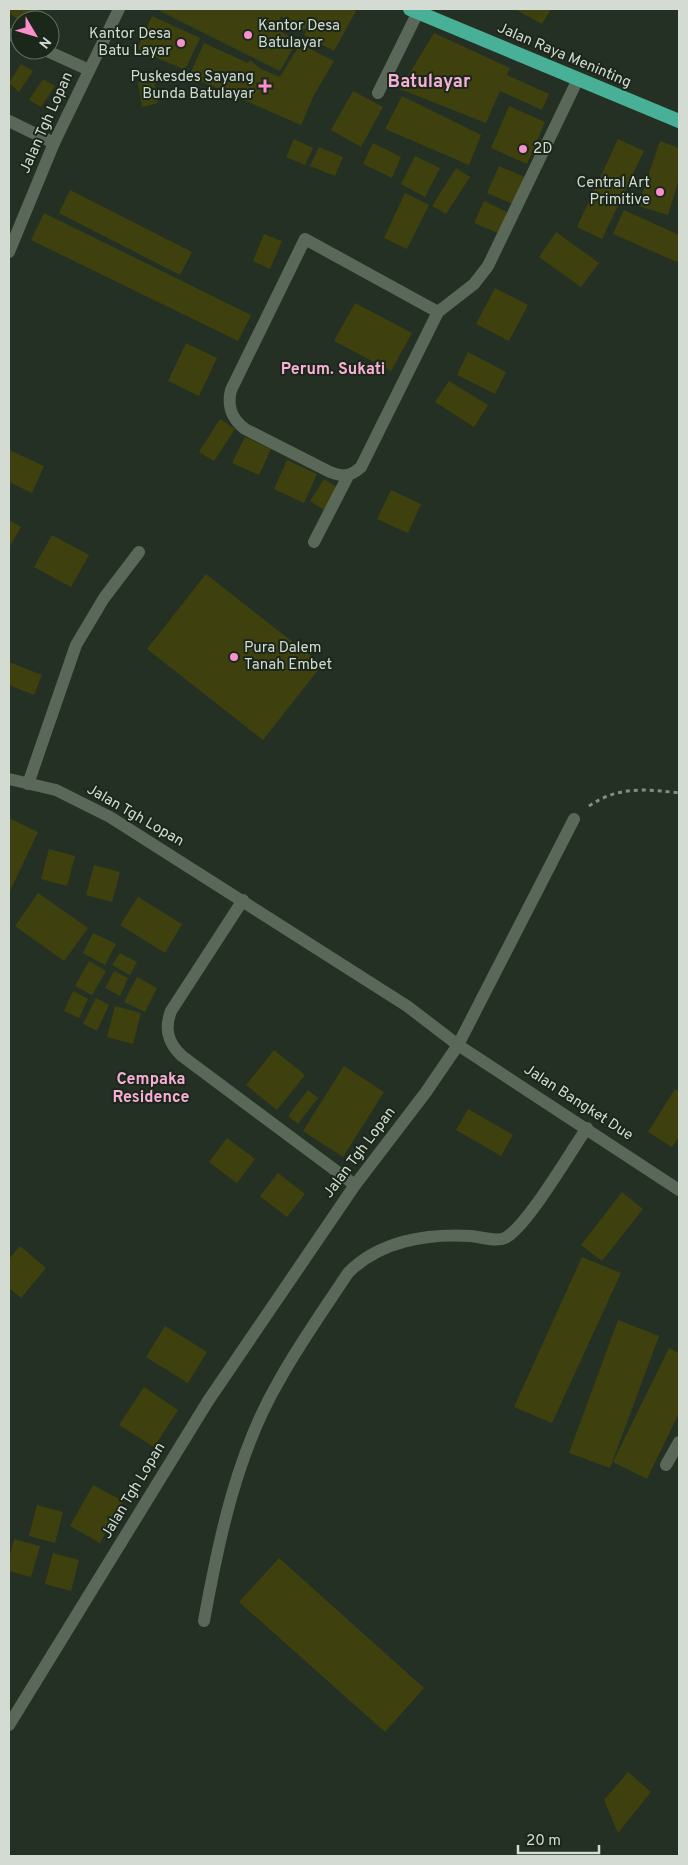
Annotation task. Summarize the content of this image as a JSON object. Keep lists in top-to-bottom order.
{
  "streets": {
    "highway": ["Jalan Raya Meninting"],
    "street": ["Jalan Tgh Lopan", "Jalan Bangket Due"]
  },
  "crossings": [
    ["Jalan Tgh Lopan", "Jalan Bangket Due"]
  ],
  "districts": ["Batulayar", "Perum. Sukati", "Cempaka Residence"],
  "places": {
    "other": [
      "Kantor Desa Batulayar",
      "Kantor Desa Batu Layar",
      "2D",
      "Central Art Primitive",
      "Pura Dalem Tanah Embet"
    ],
    "health": ["Puskesdes Sayang Bunda Batulayar"]
  },
  "scale_bar": "20 m",
  "north": "bottom right"
}
